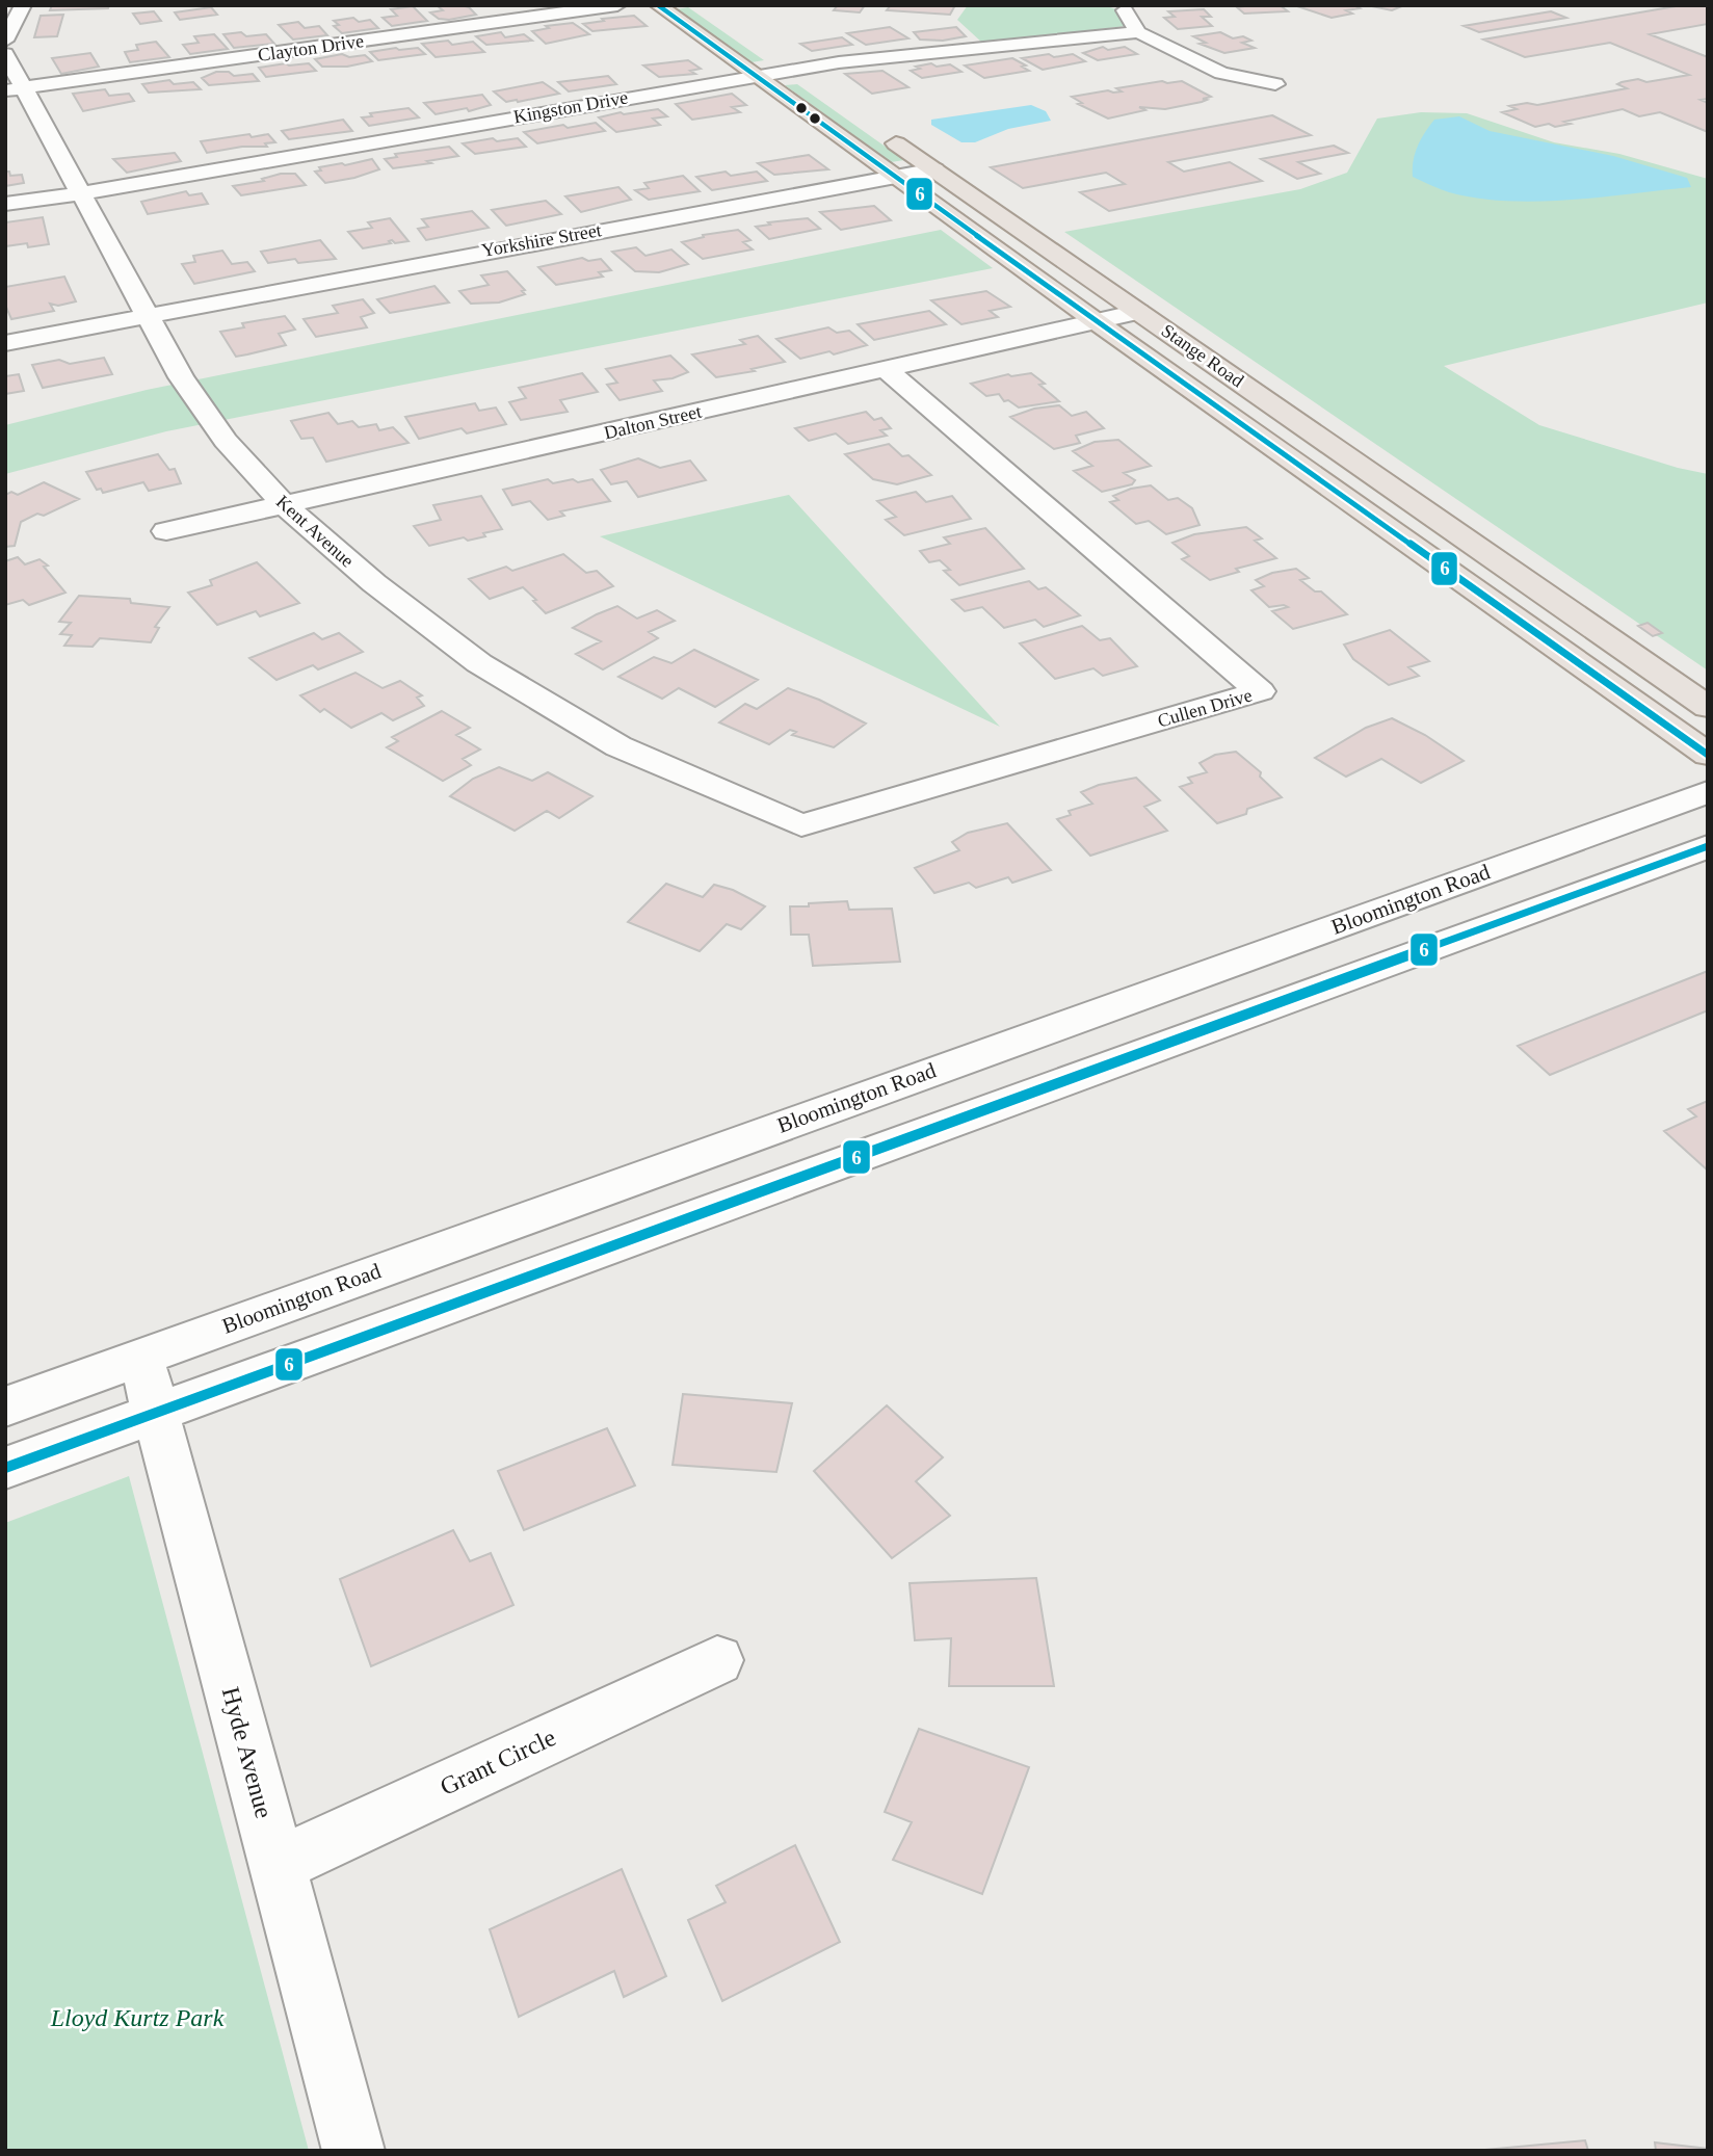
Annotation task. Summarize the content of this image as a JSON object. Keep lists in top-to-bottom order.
{
  "streets": {
    "main road": ["Stange Road"],
    "street": [
      "Clayton Drive",
      "Kingston Drive",
      "Yorkshire Street",
      "Dalton Street",
      "Kent Avenue",
      "Cullen Drive",
      "Bloomington Road",
      "Hyde Avenue",
      "Grant Circle"
    ]
  },
  "crossings": [
    ["Clayton Drive", "Kent Avenue"],
    ["Kingston Drive", "Stange Road"],
    ["Kingston Drive", "Kent Avenue"],
    ["Yorkshire Street", "Stange Road"],
    ["Yorkshire Street", "Kent Avenue"],
    ["Stange Road", "Dalton Street"],
    ["Dalton Street", "Kent Avenue"],
    ["Dalton Street", "Cullen Drive"],
    ["Kent Avenue", "Cullen Drive"],
    ["Bloomington Road", "Hyde Avenue"],
    ["Hyde Avenue", "Grant Circle"]
  ],
  "parks": ["Lloyd Kurtz Park"],
  "lines": ["transit line 6"]
}
